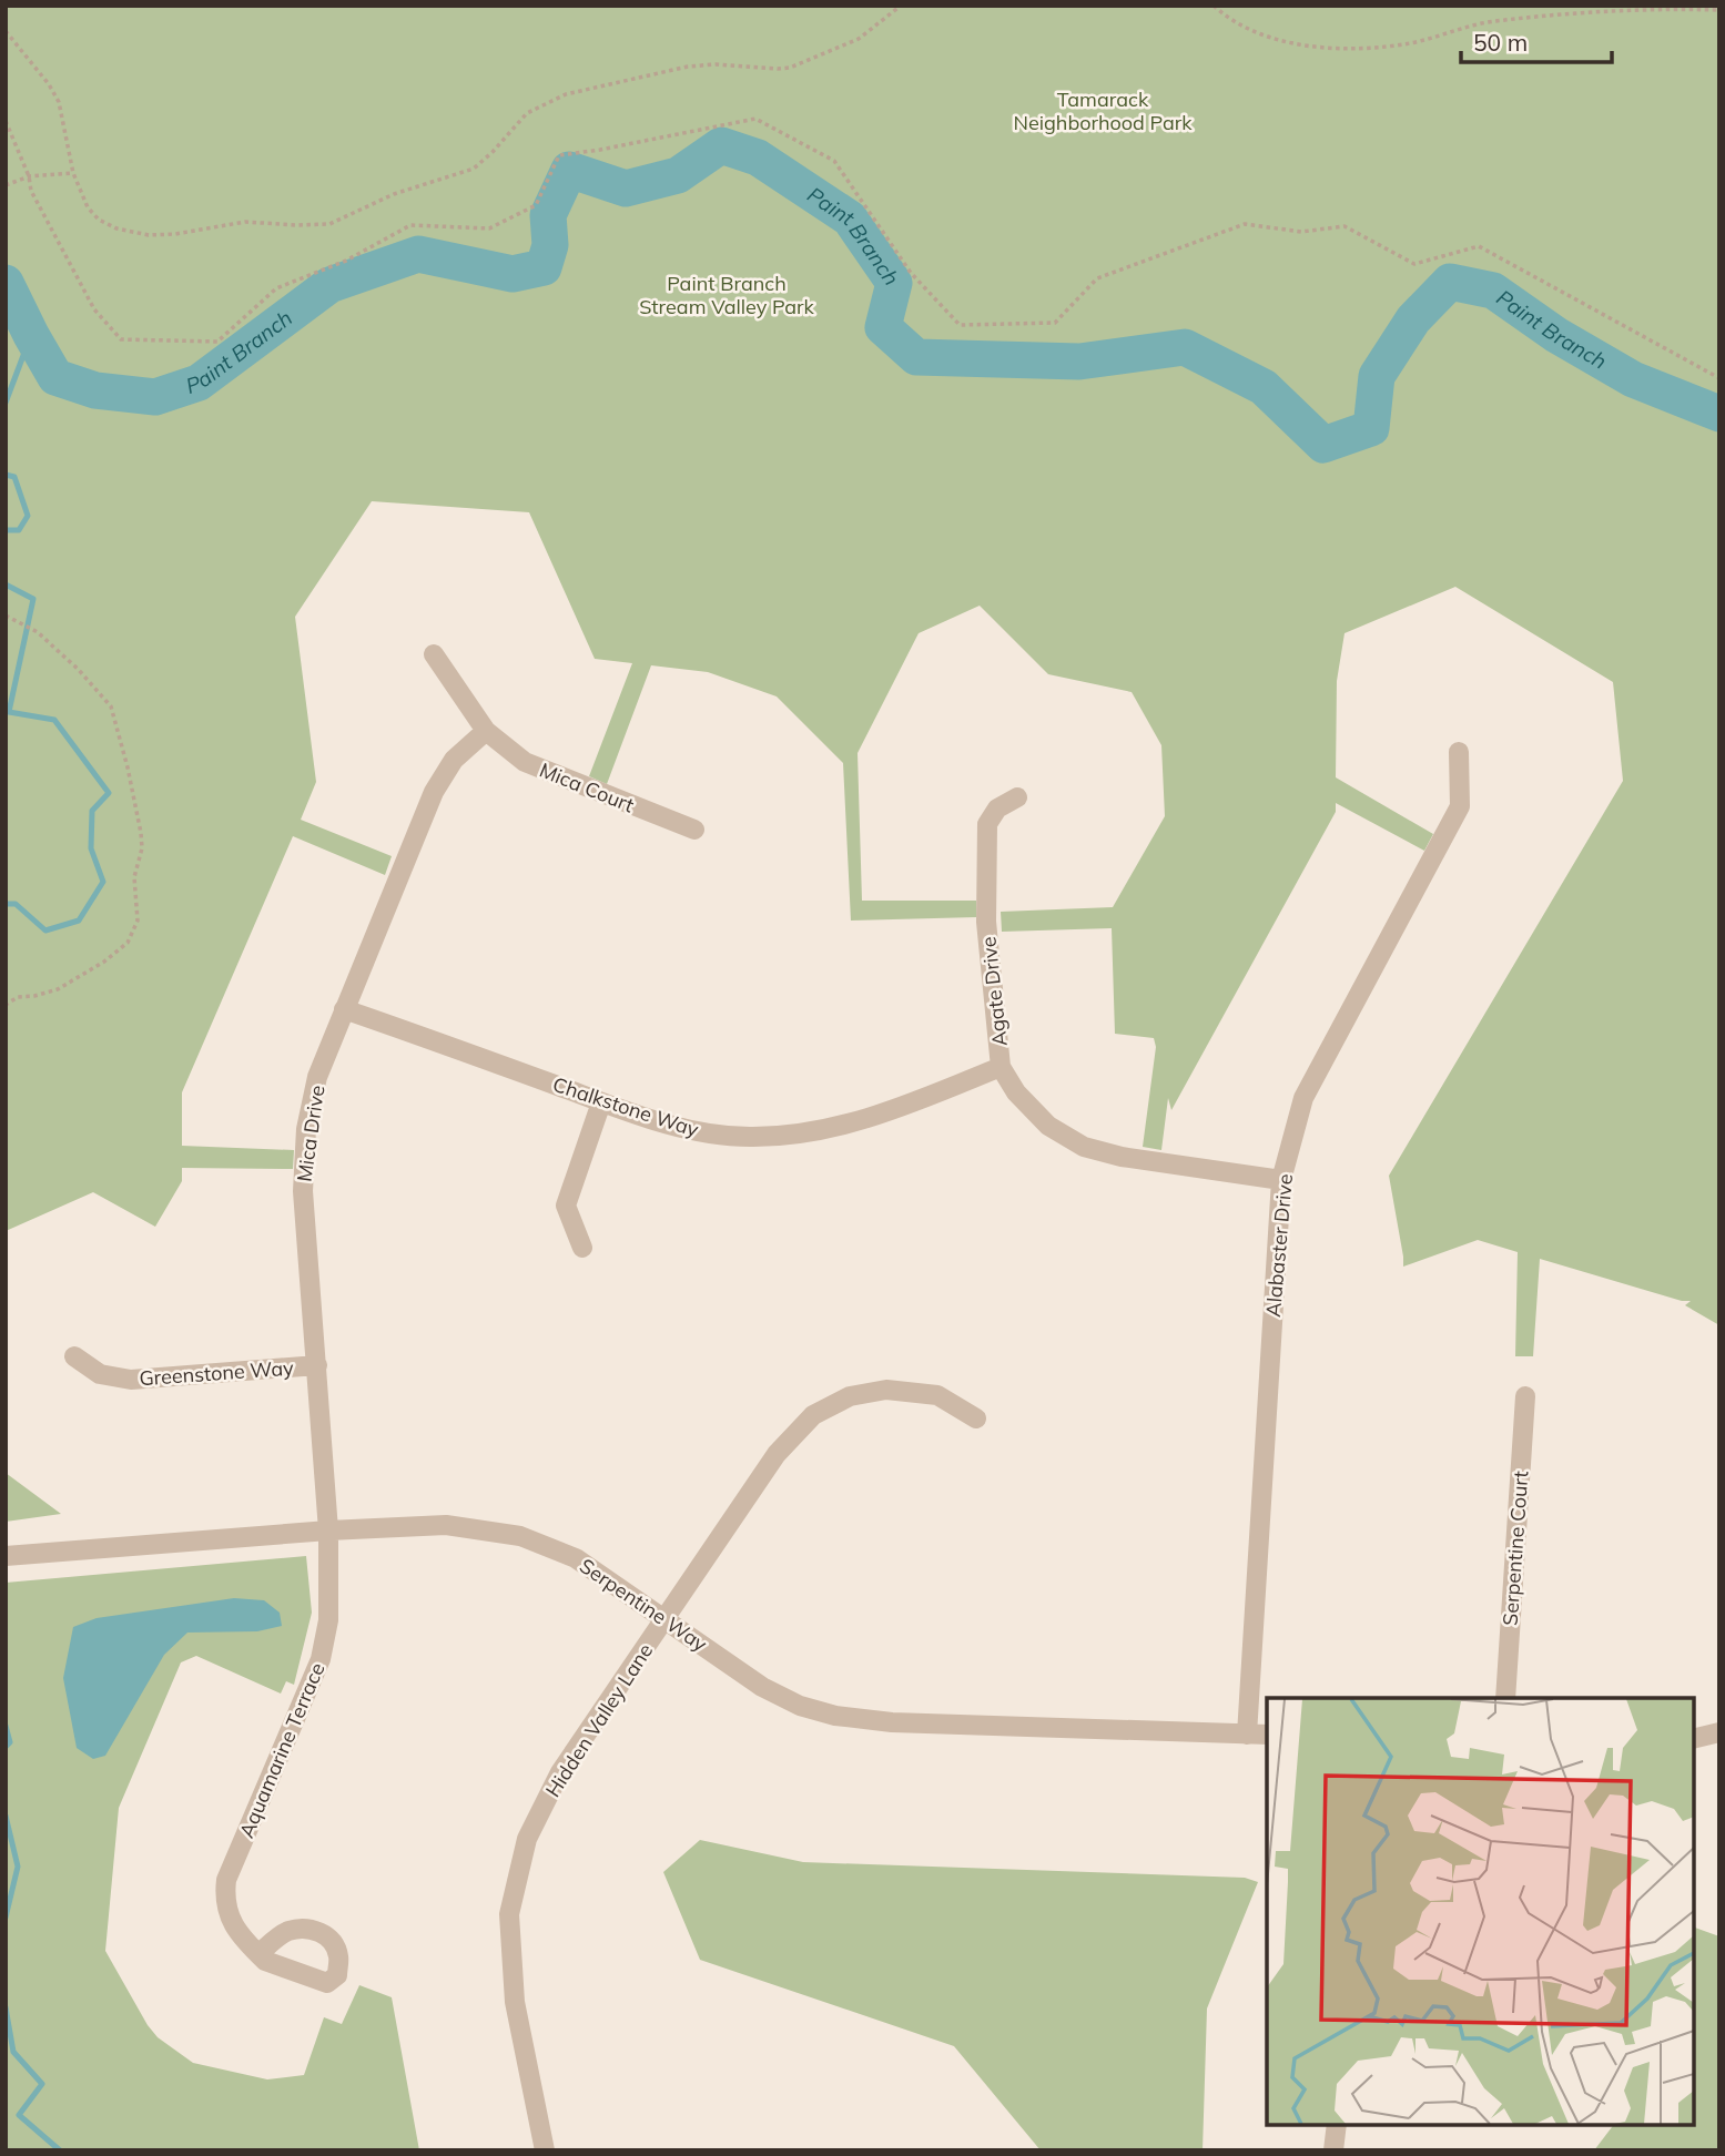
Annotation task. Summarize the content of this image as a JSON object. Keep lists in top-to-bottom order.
{
  "streets": {
    "street": [
      "Mica Court",
      "Agate Drive",
      "Chalkstone Way",
      "Mica Drive",
      "Alabaster Drive",
      "Greenstone Way",
      "Serpentine Court",
      "Serpentine Way",
      "Hidden Valley Lane",
      "Aquamarine Terrace"
    ]
  },
  "crossings": [
    ["Mica Court", "Mica Drive"],
    ["Agate Drive", "Chalkstone Way"],
    ["Agate Drive", "Alabaster Drive"],
    ["Chalkstone Way", "Mica Drive"],
    ["Mica Drive", "Greenstone Way"],
    ["Mica Drive", "Serpentine Way"],
    ["Mica Drive", "Aquamarine Terrace"],
    ["Alabaster Drive", "Serpentine Way"],
    ["Serpentine Way", "Hidden Valley Lane"],
    ["Serpentine Way", "Aquamarine Terrace"]
  ],
  "water": ["Paint Branch"],
  "parks": ["Tamarack Neighborhood Park", "Paint Branch Stream Valley Park"],
  "scale_bar": "50 m"
}
